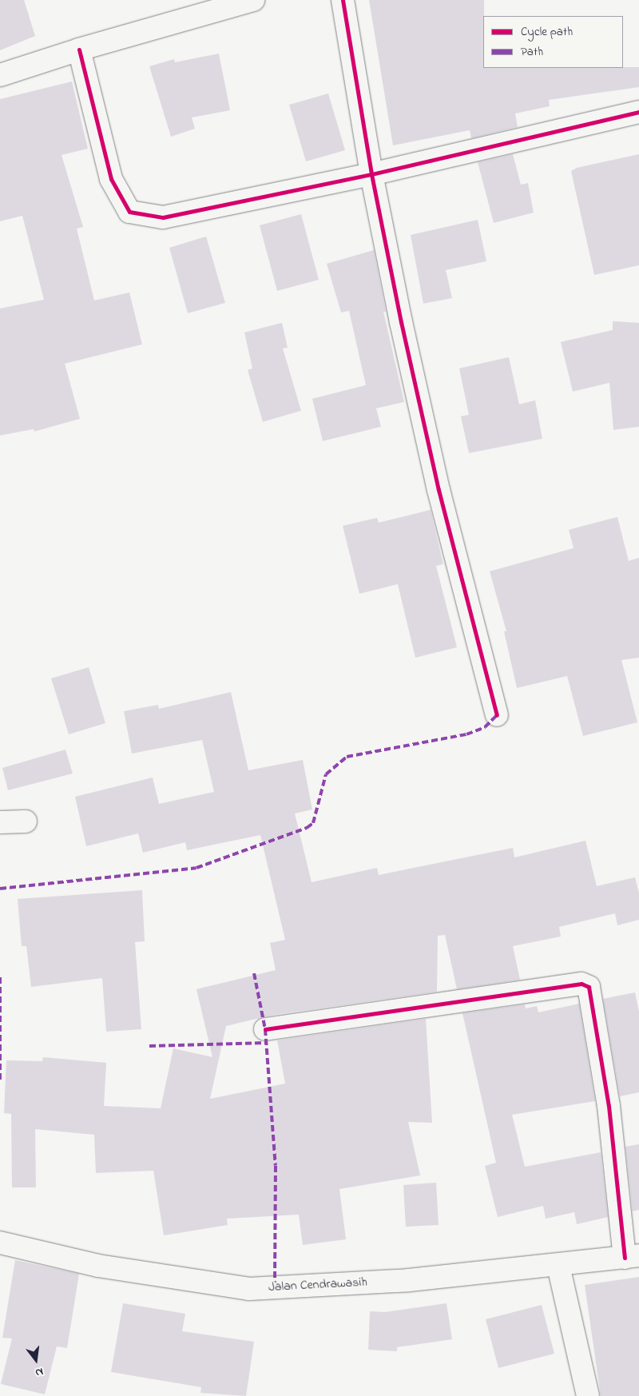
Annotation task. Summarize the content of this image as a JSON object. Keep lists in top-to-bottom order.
{
  "streets": {
    "street": ["Jalan Cendrawasih"]
  },
  "legend": ["Cycle path", "Path"],
  "north": "bottom"
}
